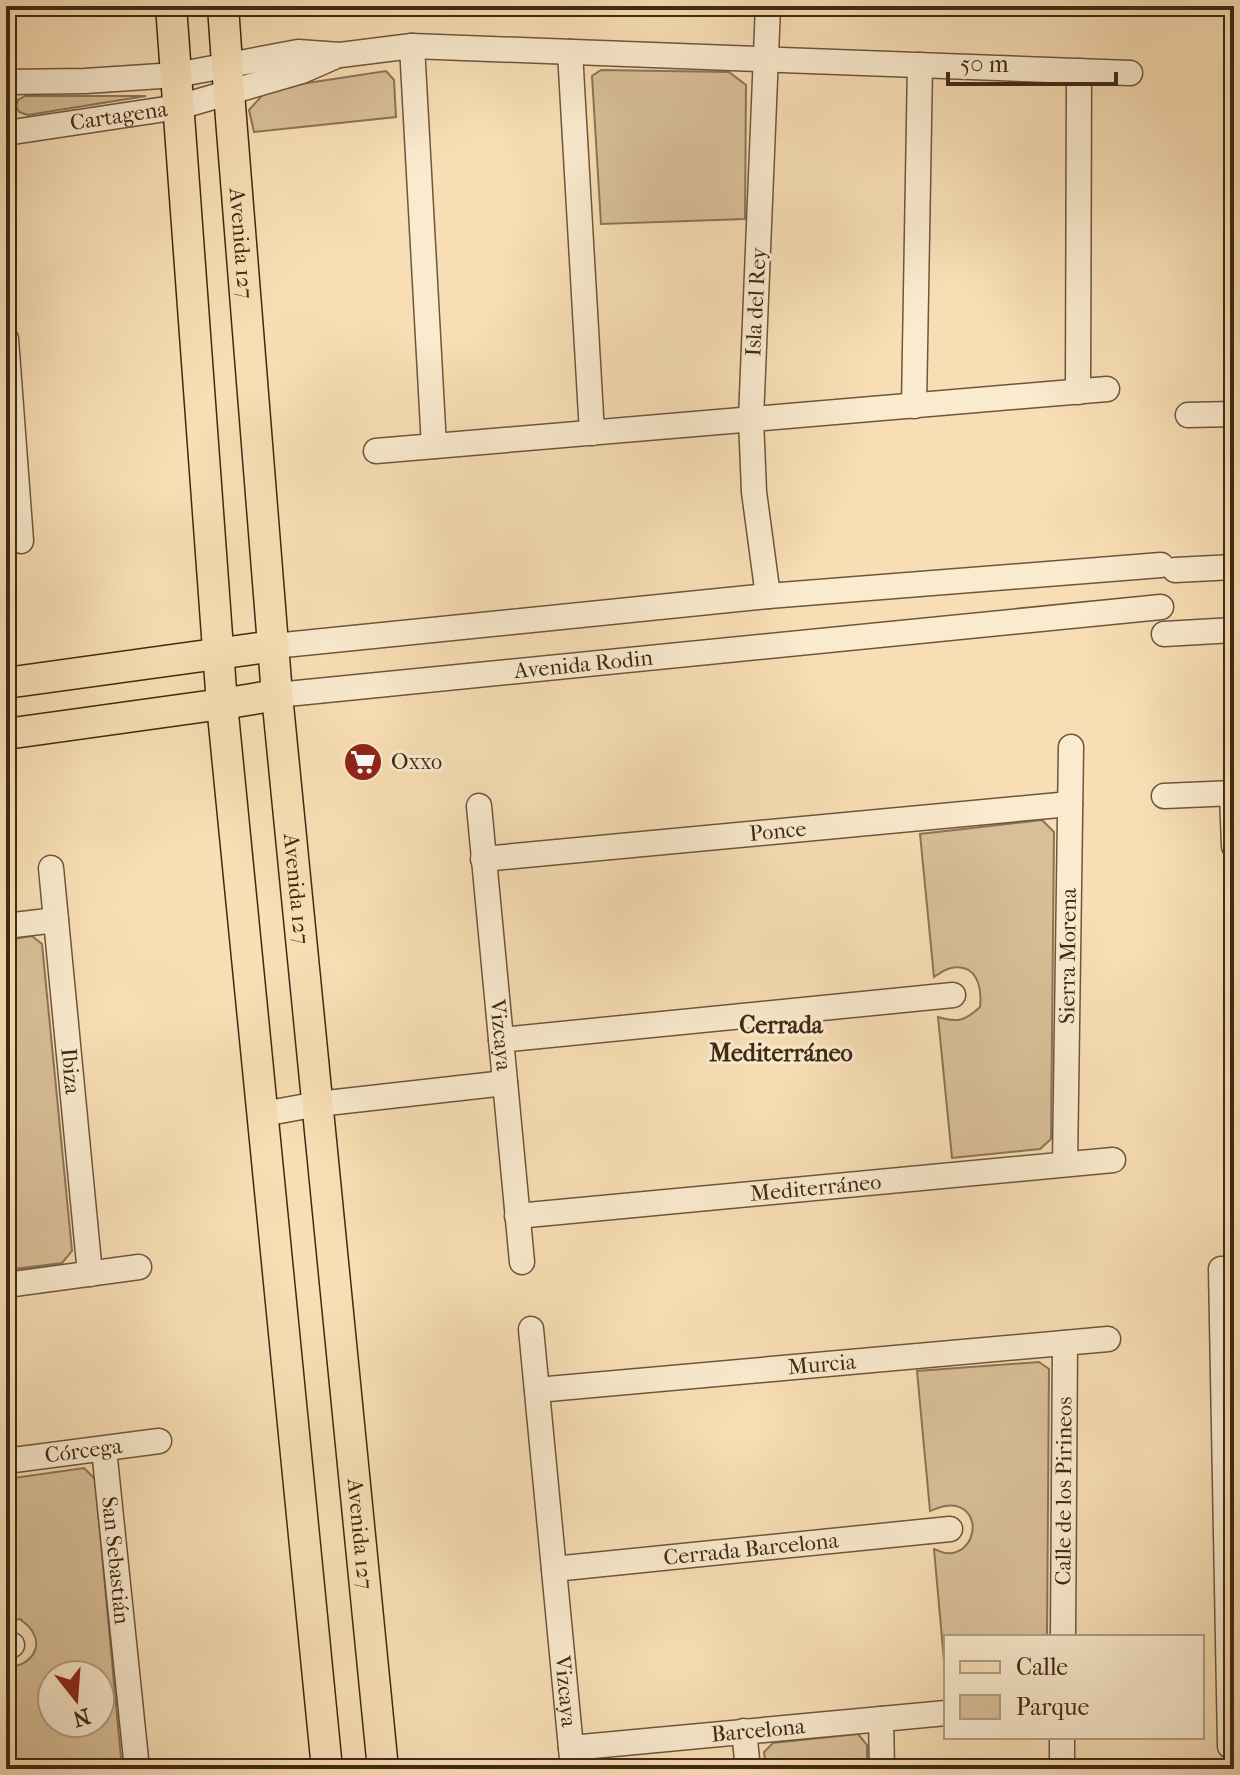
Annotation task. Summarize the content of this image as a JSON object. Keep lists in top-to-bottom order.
{
  "streets": {
    "main road": ["Avenida 127", "Avenida Rodin"],
    "street": [
      "Cartagena",
      "Isla del Rey",
      "Ponce",
      "Sierra Morena",
      "Vizcaya",
      "Ibiza",
      "Mediterráneo",
      "Murcia",
      "Córcega",
      "Calle de los Pirineos",
      "Cerrada Barcelona",
      "San Sebastián",
      "Barcelona"
    ]
  },
  "crossings": [
    ["Cartagena", "Avenida 127"],
    ["Avenida 127", "Avenida Rodin"],
    ["Ponce", "Sierra Morena"],
    ["Ponce", "Vizcaya"],
    ["Sierra Morena", "Mediterráneo"],
    ["Vizcaya", "Mediterráneo"],
    ["Vizcaya", "Murcia"],
    ["Vizcaya", "Cerrada Barcelona"],
    ["Vizcaya", "Barcelona"],
    ["Murcia", "Calle de los Pirineos"],
    ["Córcega", "San Sebastián"]
  ],
  "districts": ["Cerrada Mediterráneo"],
  "places": {
    "supermarket": ["Oxxo"]
  },
  "legend": ["Calle", "Parque"],
  "scale_bar": "50 m",
  "north": "bottom"
}
